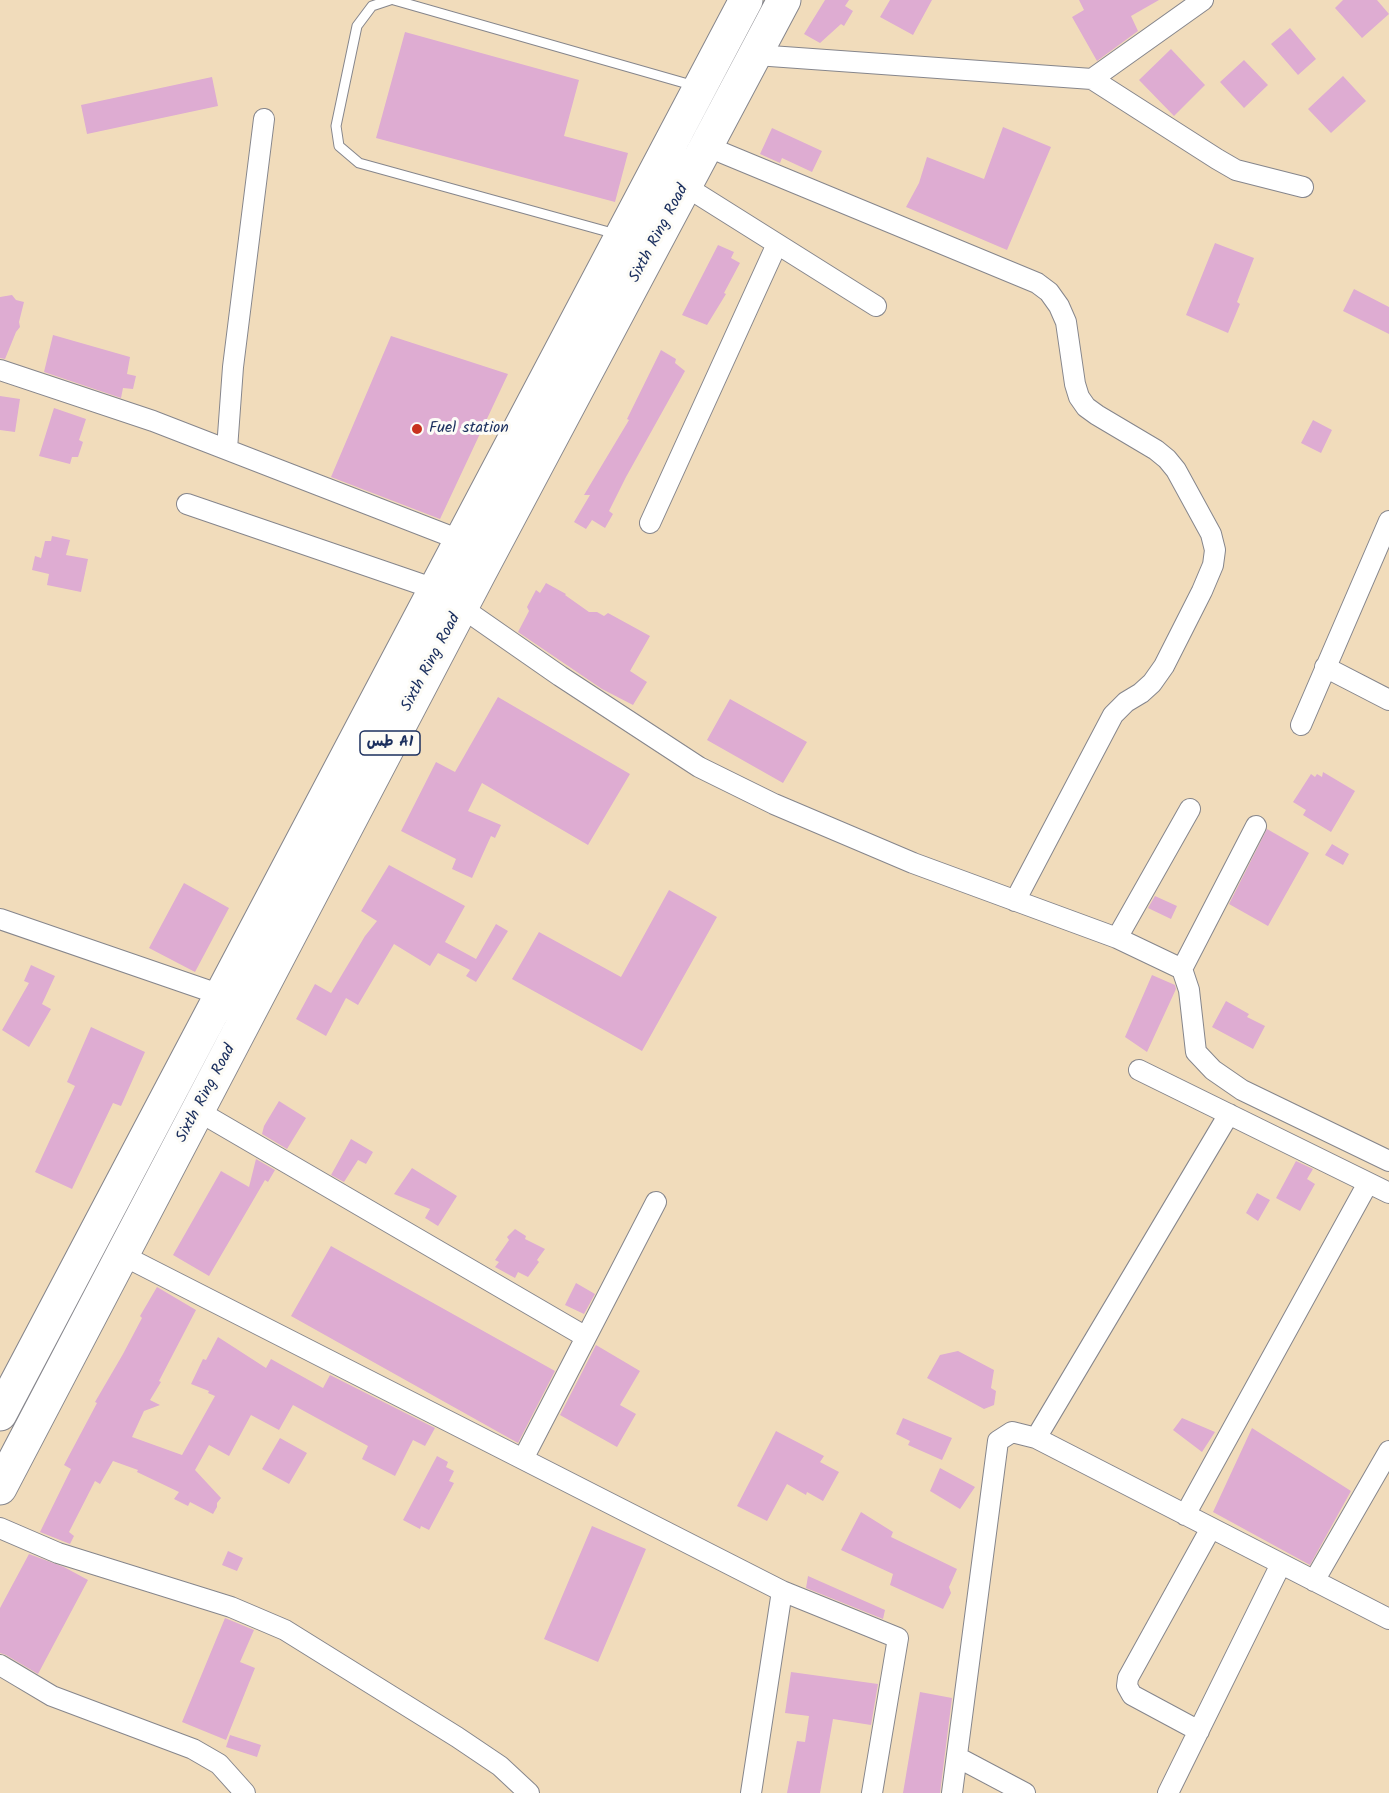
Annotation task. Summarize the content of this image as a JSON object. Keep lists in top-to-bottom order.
{
  "streets": {
    "highway": ["Sixth Ring Road", "طس A1"]
  },
  "places": ["Fuel station"]
}
